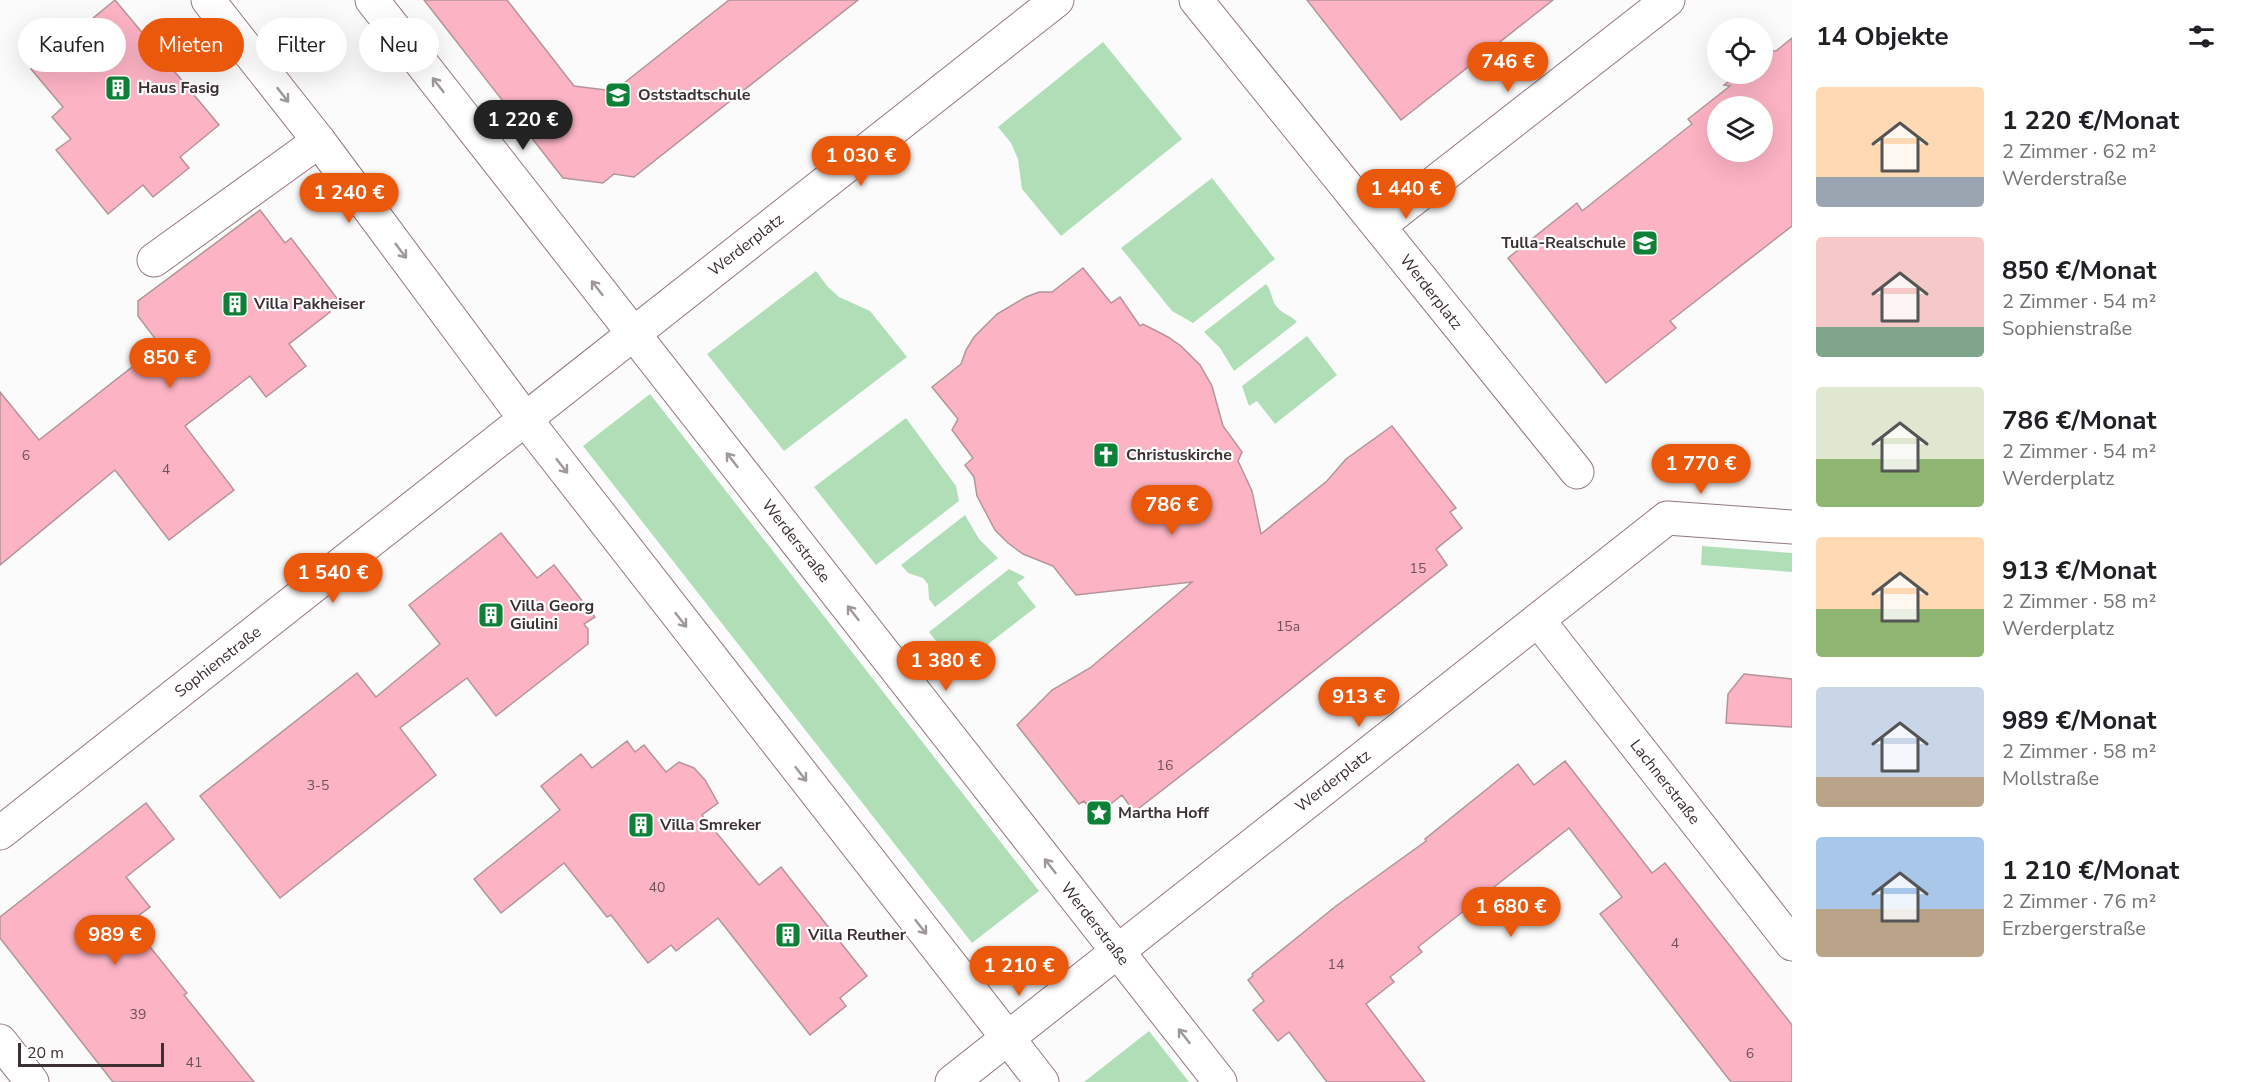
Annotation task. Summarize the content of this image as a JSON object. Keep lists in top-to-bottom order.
{
  "streets": {
    "street": [
      "Werderplatz",
      "Werderstraße",
      "Sophienstraße",
      "Lachnerstraße"
    ]
  },
  "crossings": [
    ["Werderplatz", "Werderstraße"],
    ["Werderplatz", "Sophienstraße"],
    ["Werderplatz", "Lachnerstraße"],
    ["Werderstraße", "Sophienstraße"]
  ],
  "places": {
    "building": [
      "Haus Fasig",
      "Villa Pakheiser",
      "Villa Georg Giulini",
      "Villa Smreker",
      "Villa Reuther"
    ],
    "school or university": ["Oststadtschule", "Tulla-Realschule"],
    "church": ["Christuskirche"],
    "place": ["Martha Hoff"]
  },
  "house_numbers": [
    "6",
    "4",
    "15",
    "15a",
    "16",
    "3-5",
    "40",
    "4",
    "14",
    "39",
    "6",
    "41"
  ],
  "scale_bar": "20 m",
  "page": {
    "heading": "14 Objekte",
    "chip": [
      "Kaufen",
      "Mieten",
      "Filter",
      "Neu"
    ],
    "price": [
      "746 €",
      "1 220 €",
      "1 030 €",
      "1 440 €",
      "1 240 €",
      "850 €",
      "1 770 €",
      "786 €",
      "1 540 €",
      "1 380 €",
      "913 €",
      "1 680 €",
      "989 €",
      "1 210 €"
    ],
    "list": [
      {
        "name": "1 220 €/Monat",
        "note": "2 Zimmer · 62 m² · Werderstraße"
      },
      {
        "name": "850 €/Monat",
        "note": "2 Zimmer · 54 m² · Sophienstraße"
      },
      {
        "name": "786 €/Monat",
        "note": "2 Zimmer · 54 m² · Werderplatz"
      },
      {
        "name": "913 €/Monat",
        "note": "2 Zimmer · 58 m² · Werderplatz"
      },
      {
        "name": "989 €/Monat",
        "note": "2 Zimmer · 58 m² · Mollstraße"
      },
      {
        "name": "1 210 €/Monat",
        "note": "2 Zimmer · 76 m² · Erzbergerstraße"
      }
    ],
    "scale": "20 m"
  }
}
